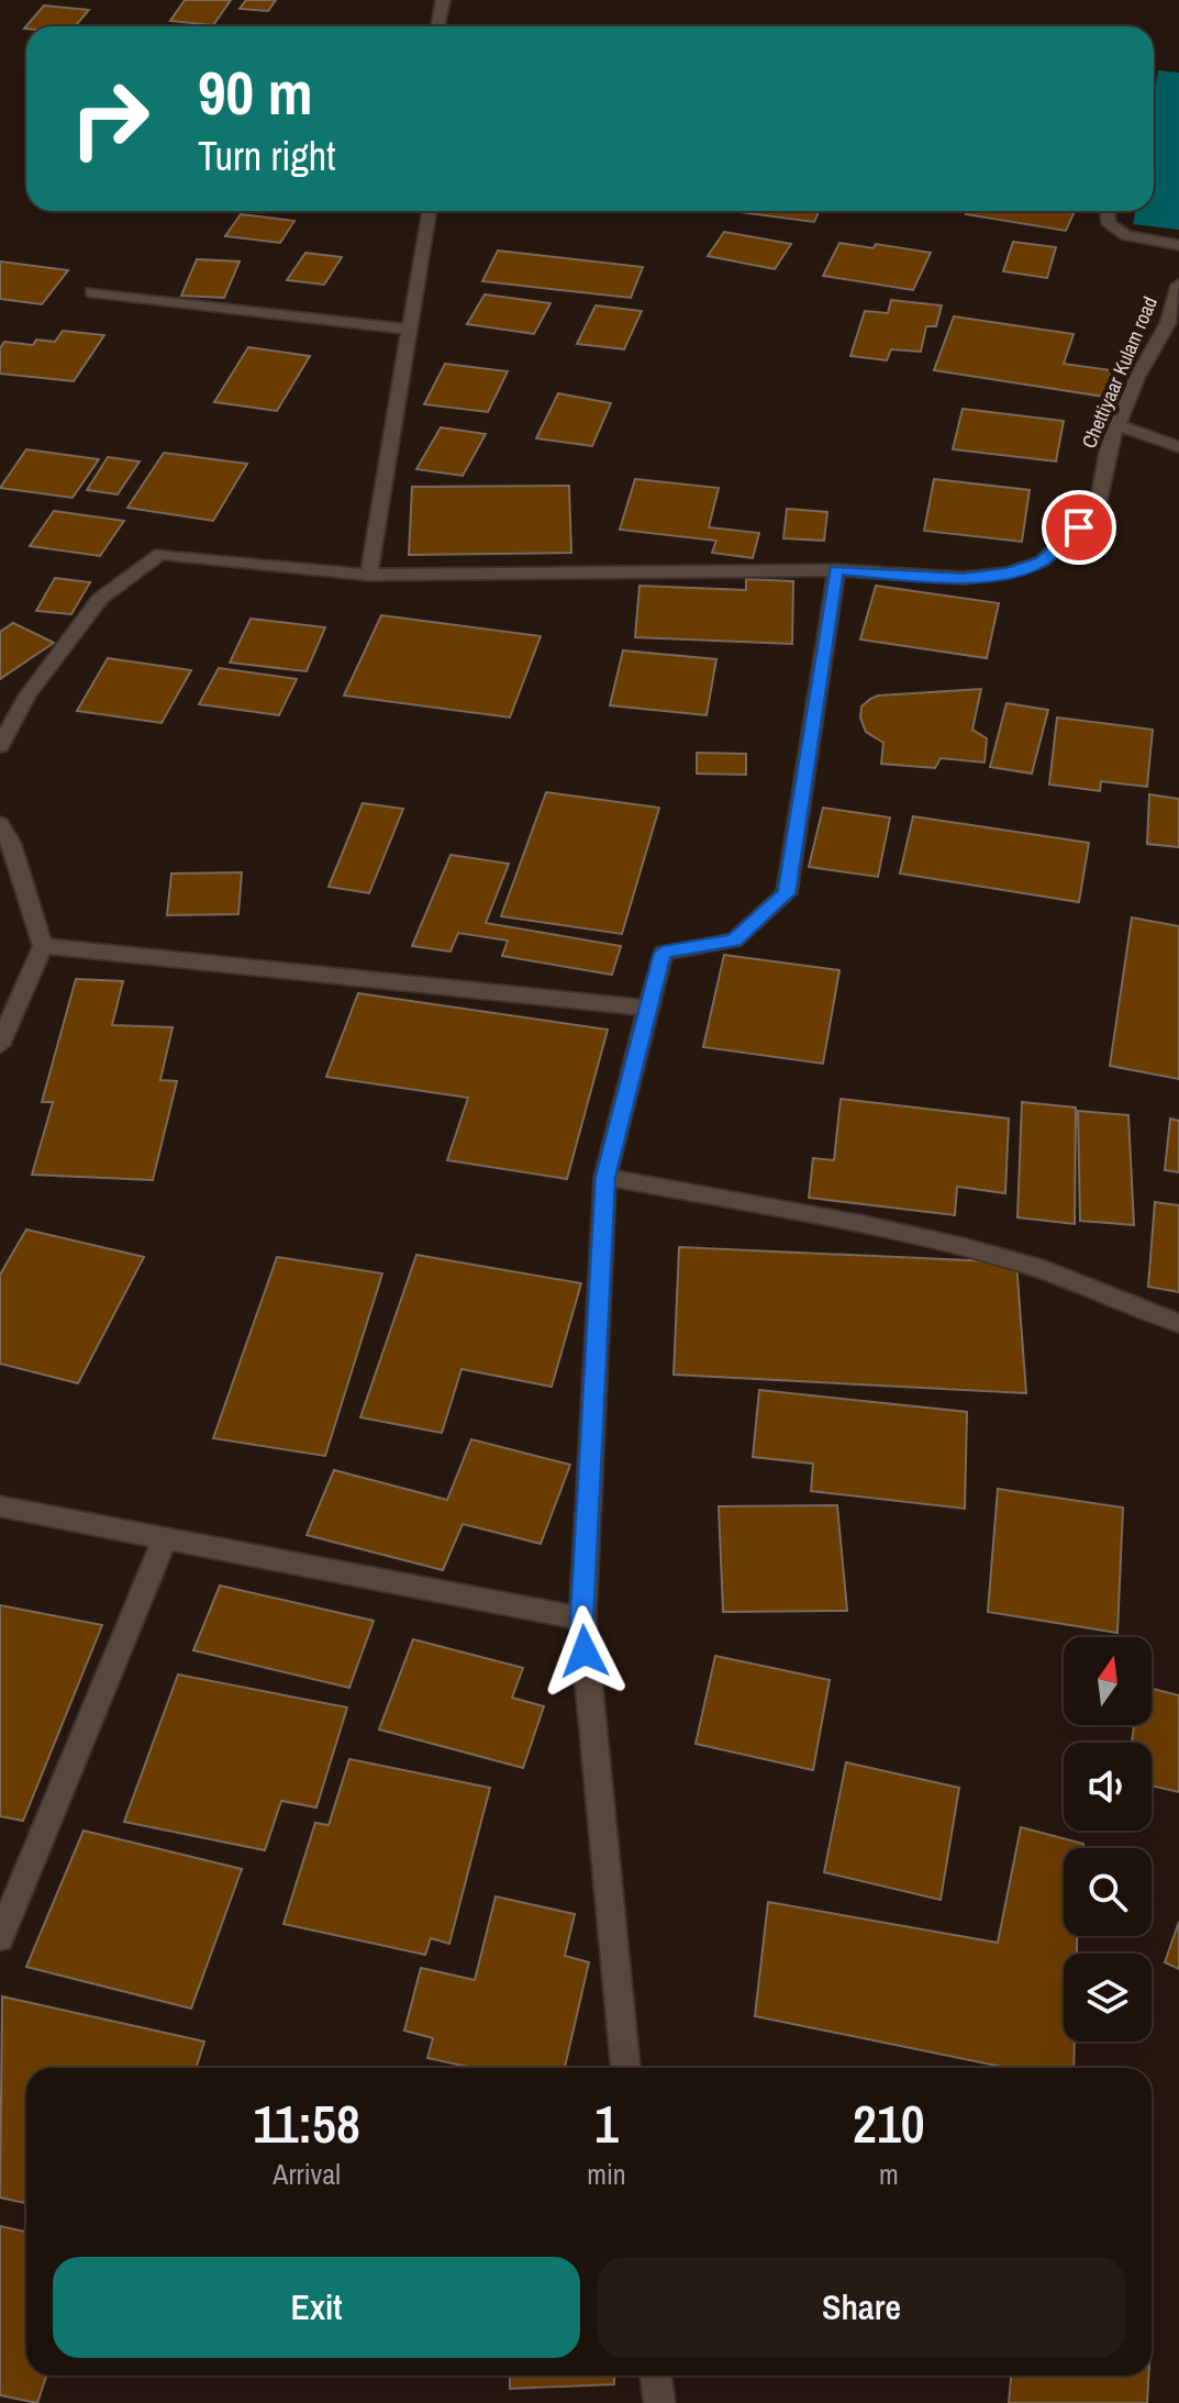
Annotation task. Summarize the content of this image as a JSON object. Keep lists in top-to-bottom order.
{
  "streets": {
    "street": ["Chettiyaar Kulam road"]
  },
  "north": "top",
  "page": {
    "turn": ["90 m", "Turn right"],
    "eta": [
      "11:58",
      "Arrival",
      "1",
      "min",
      "210",
      "m"
    ],
    "buttons": ["Exit", "Share"]
  }
}
